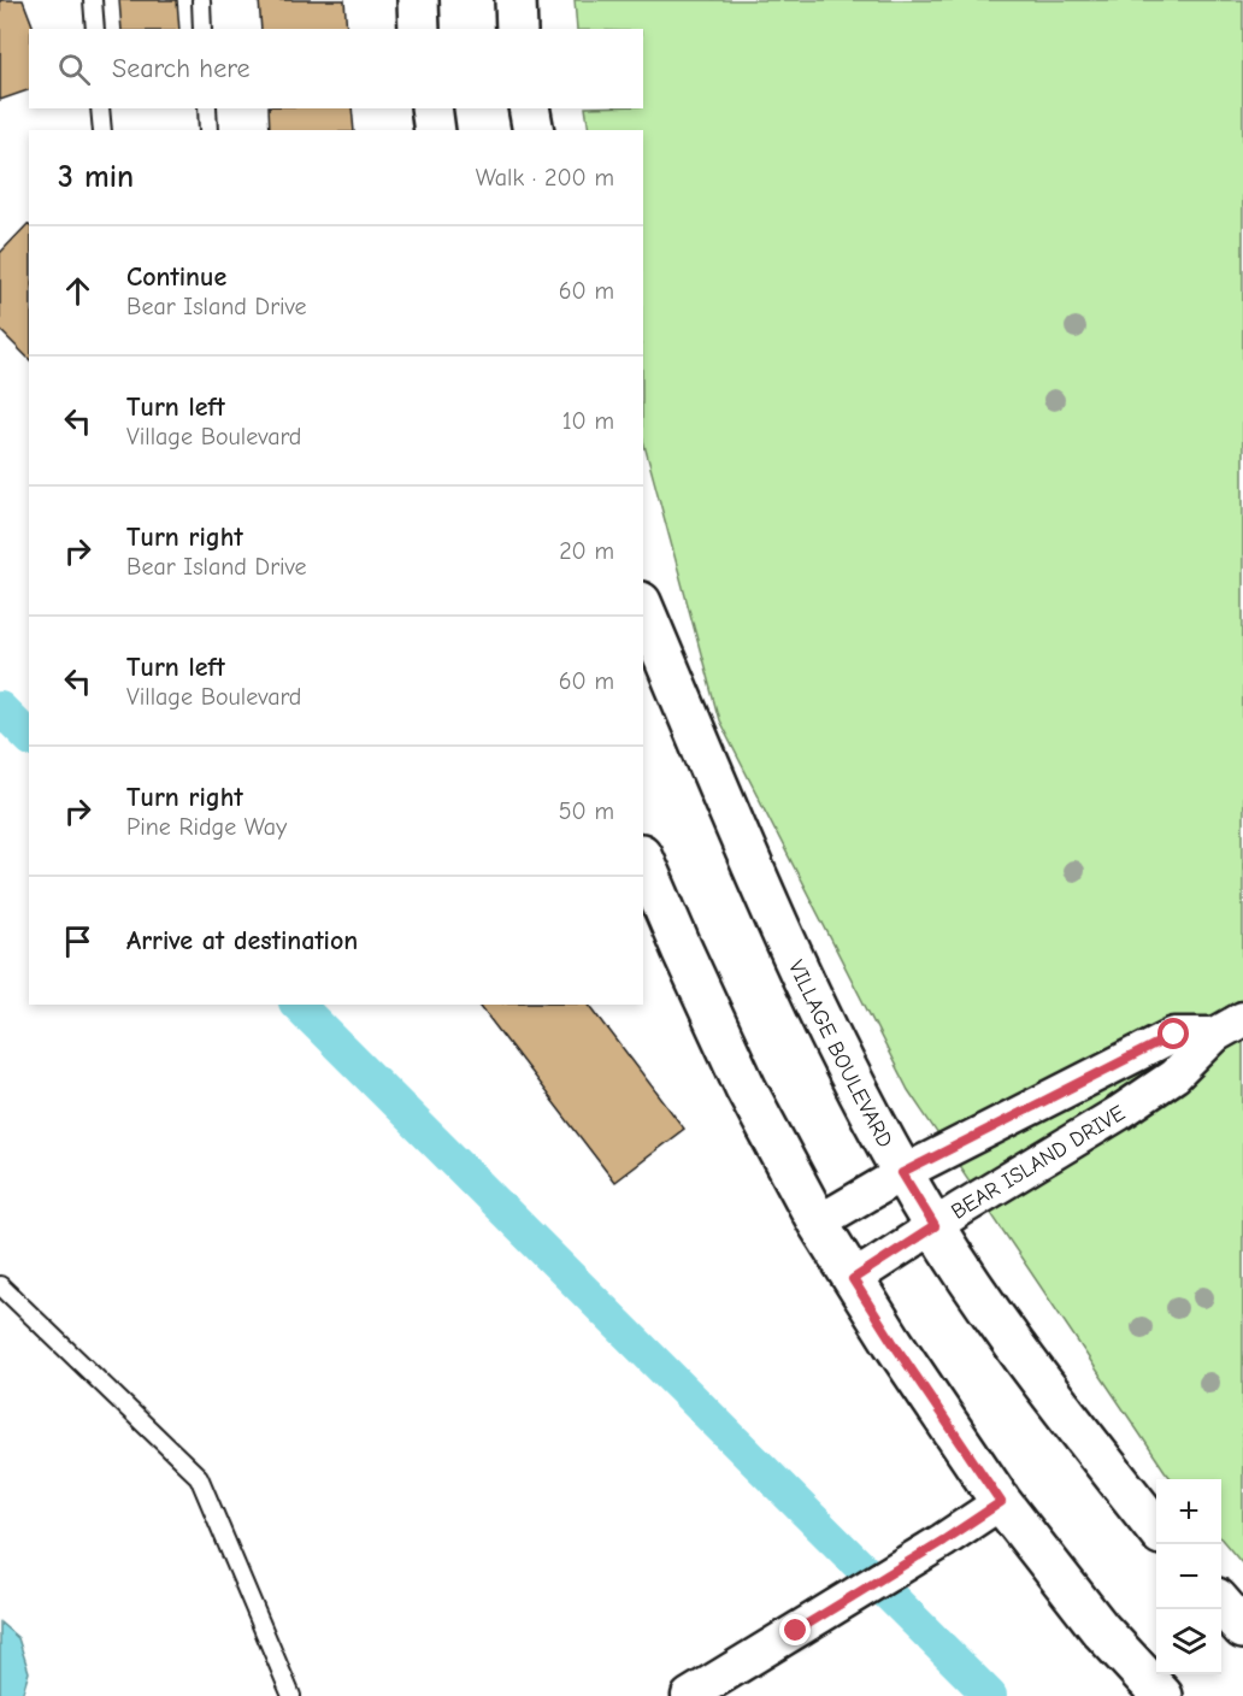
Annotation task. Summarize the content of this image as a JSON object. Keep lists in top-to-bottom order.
{
  "streets": {
    "street": ["VILLAGE BOULEVARD", "BEAR ISLAND DRIVE"]
  },
  "crossings": [
    ["VILLAGE BOULEVARD", "BEAR ISLAND DRIVE"]
  ],
  "page": {
    "search": "Search here",
    "heading": ["3 min", "Walk · 200 m"],
    "list": [
      ["Continue", "Bear Island Drive", "60 m"],
      ["Turn left", "Village Boulevard", "10 m"],
      ["Turn right", "Bear Island Drive", "20 m"],
      ["Turn left", "Village Boulevard", "60 m"],
      ["Turn right", "Pine Ridge Way", "50 m"],
      "Arrive at destination"
    ],
    "map_buttons": ["+", "−"]
  }
}
